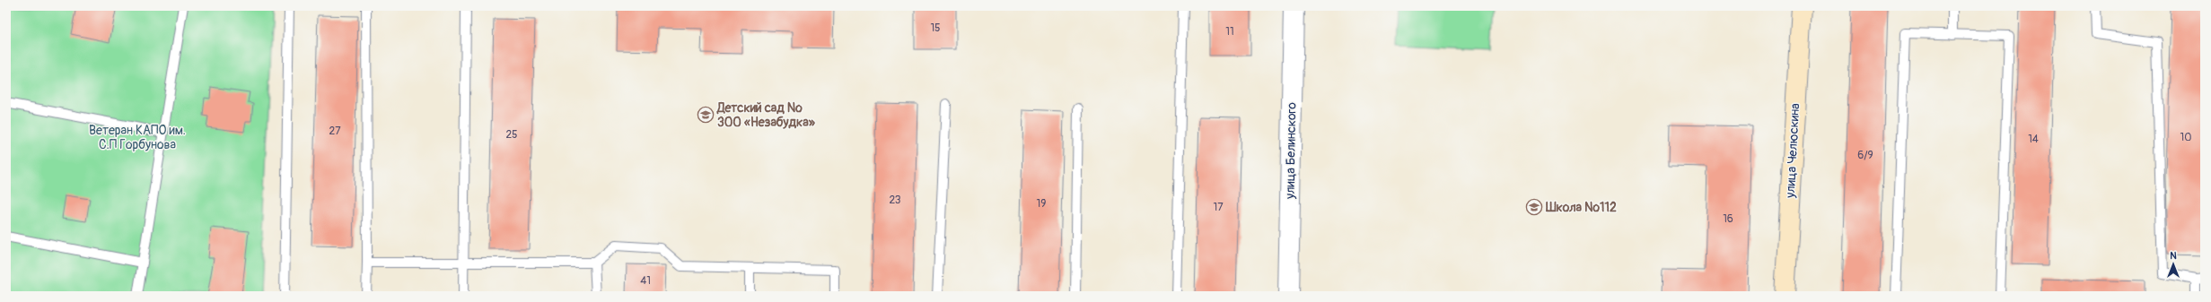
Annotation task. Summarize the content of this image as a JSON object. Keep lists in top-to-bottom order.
{
  "streets": {
    "main road": ["улица Челюскина"],
    "street": ["улица Белинского"]
  },
  "parks": ["Ветеран КАПО им. С.П Горбунова"],
  "places": {
    "school or university": ["Детский сад № 300 «Незабудка»", "Школа №112"]
  },
  "house_numbers": [
    "15",
    "11",
    "27",
    "25",
    "10",
    "14",
    "6/9",
    "23",
    "19",
    "17",
    "16",
    "41"
  ],
  "north": "top"
}
